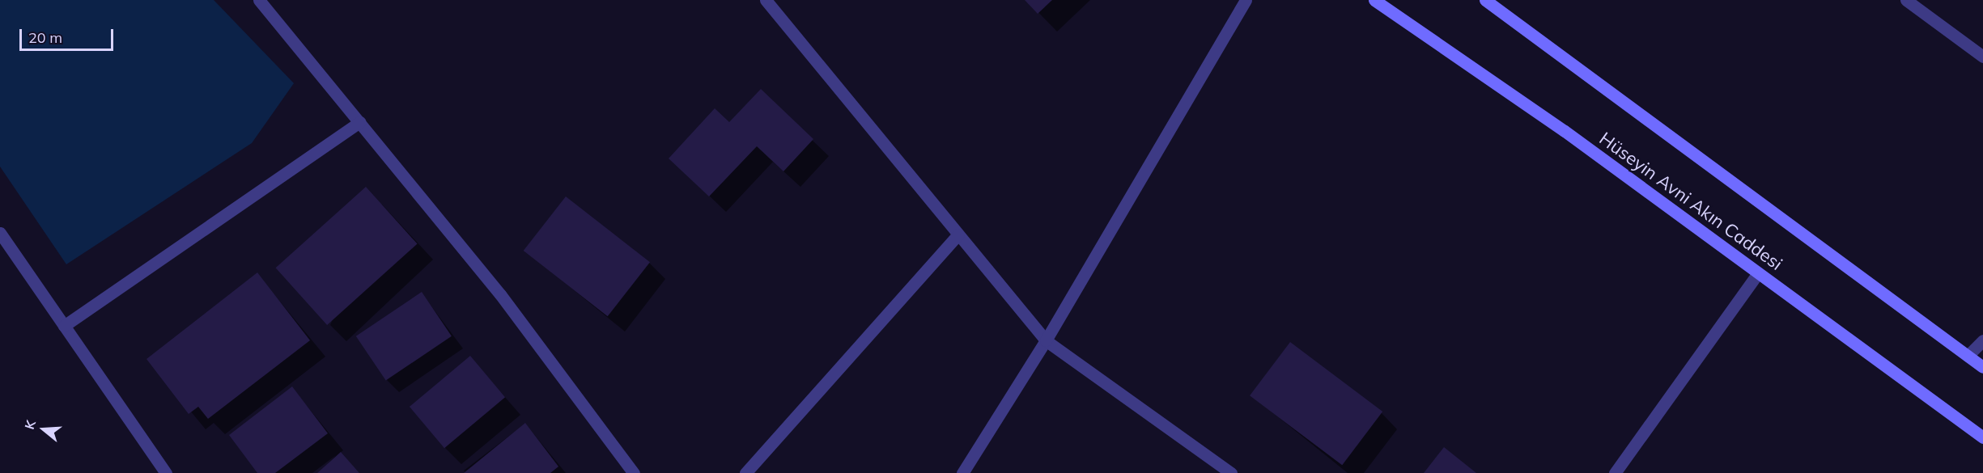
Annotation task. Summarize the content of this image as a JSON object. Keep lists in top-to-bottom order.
{
  "streets": {
    "main road": ["Hüseyin Avni Akın Caddesi"]
  },
  "scale_bar": "20 m",
  "north": "left"
}
